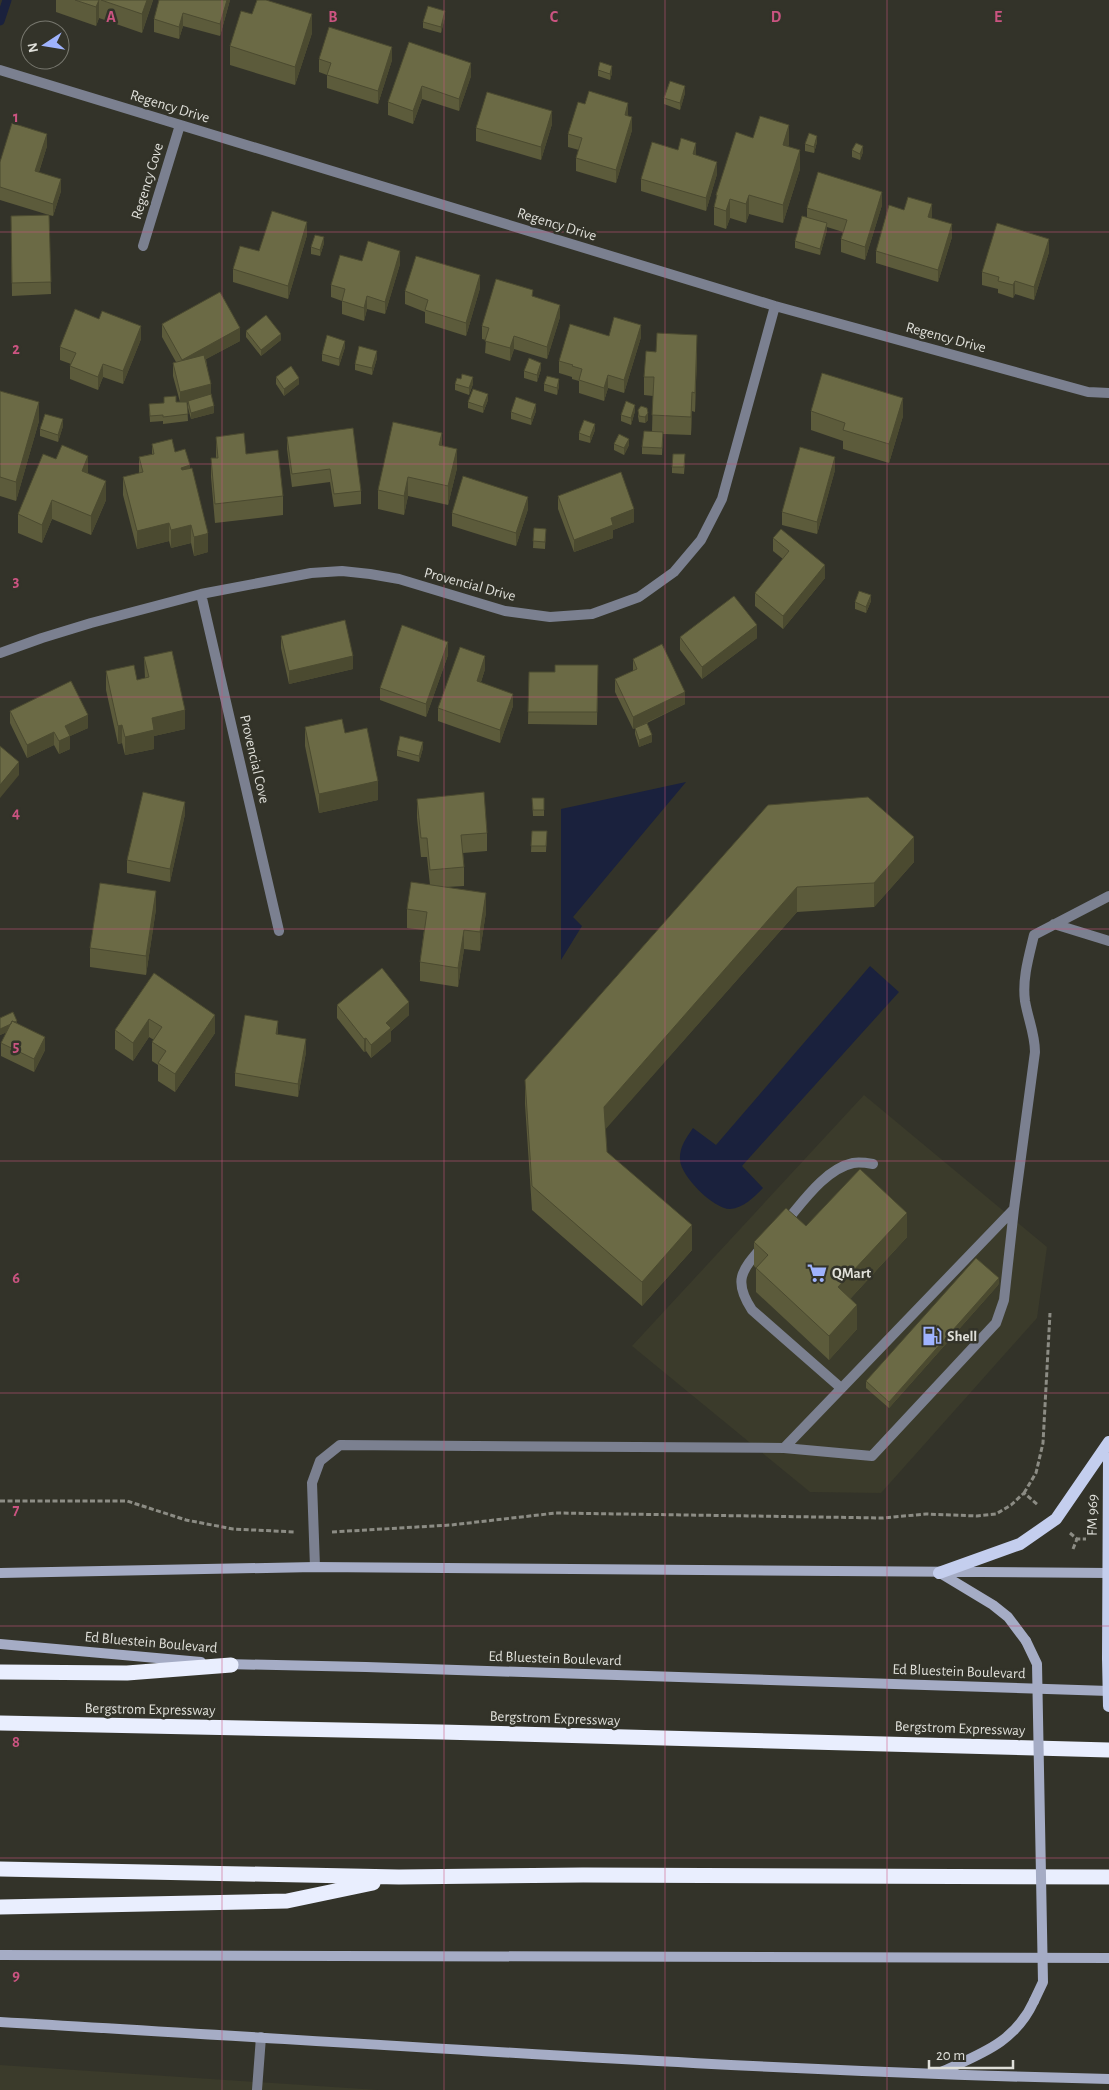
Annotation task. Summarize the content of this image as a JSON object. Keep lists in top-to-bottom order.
{
  "streets": {
    "highway": ["Bergstrom Expressway"],
    "main road": ["FM 969", "Ed Bluestein Boulevard"],
    "street": [
      "Regency Drive",
      "Regency Cove",
      "Provencial Drive",
      "Provencial Cove"
    ]
  },
  "crossings": [
    ["Regency Drive", "Regency Cove"],
    ["Regency Drive", "Provencial Drive"],
    ["Provencial Drive", "Provencial Cove"]
  ],
  "places": {
    "supermarket": ["QMart"],
    "fuel station": ["Shell"]
  },
  "scale_bar": "20 m",
  "north": "left",
  "grid": {
    "columns": [
      "A",
      "B",
      "C",
      "D",
      "E"
    ],
    "rows": [
      "1",
      "2",
      "3",
      "4",
      "5",
      "6",
      "7",
      "8",
      "9"
    ]
  }
}
